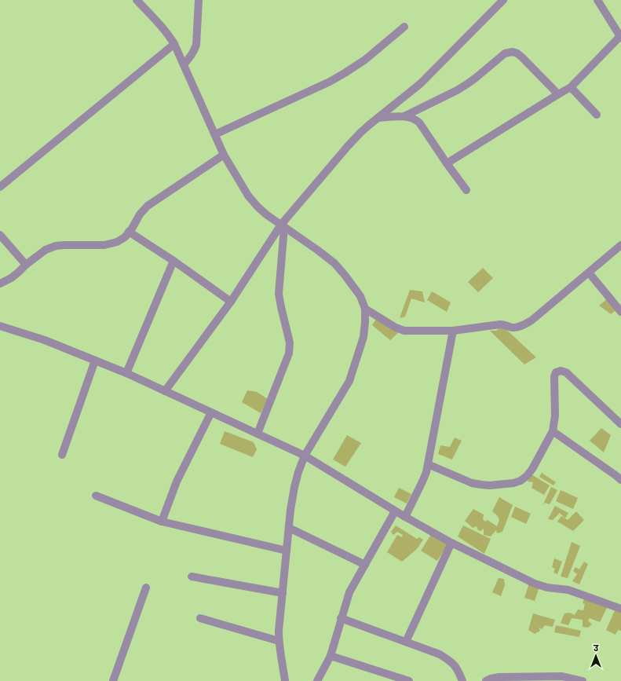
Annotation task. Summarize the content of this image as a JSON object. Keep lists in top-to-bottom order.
{
  "north": "top"
}
